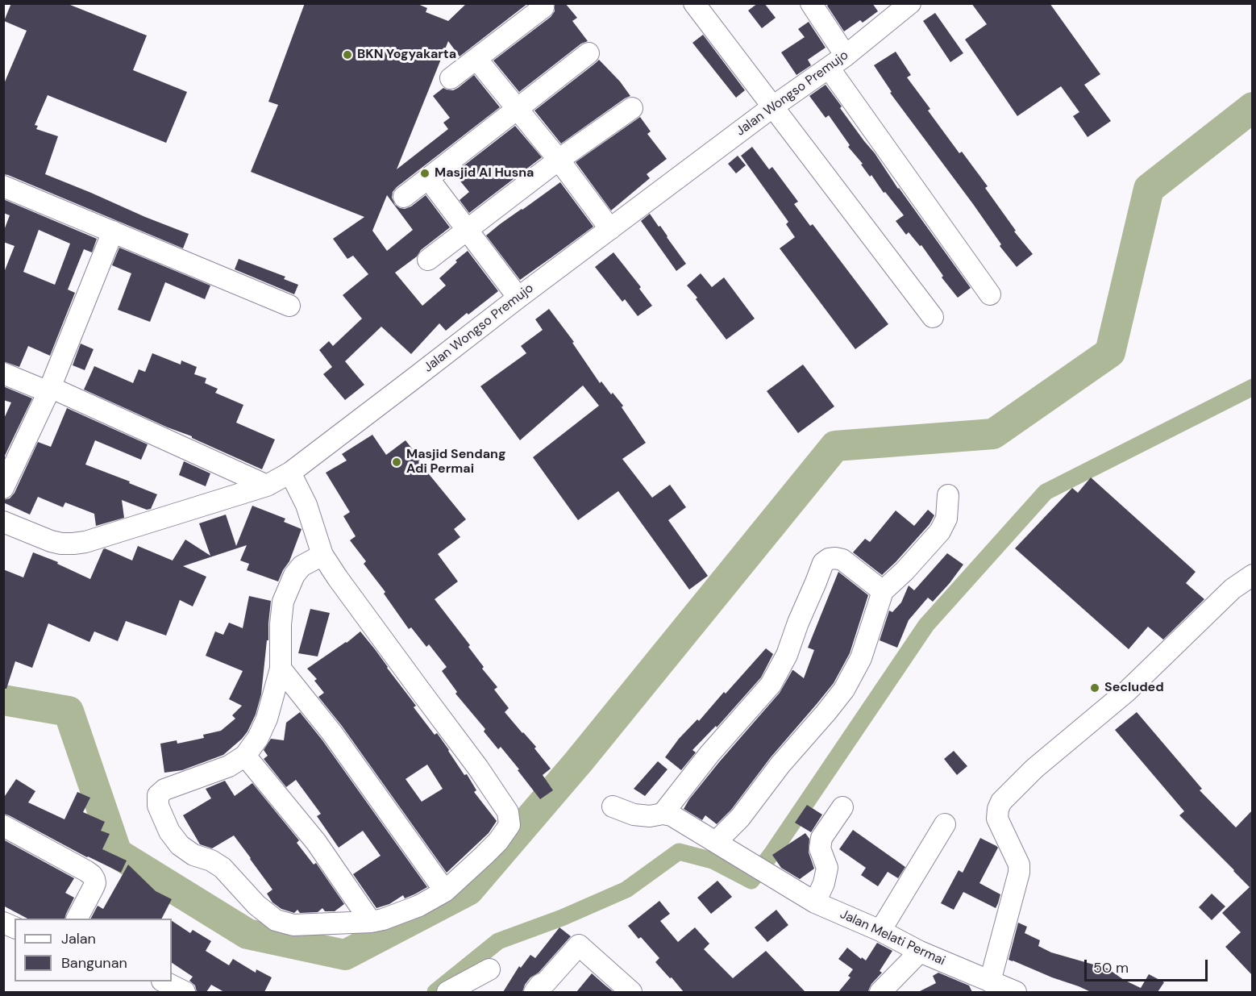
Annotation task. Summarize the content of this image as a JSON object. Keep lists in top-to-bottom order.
{
  "streets": {
    "street": ["Jalan Wongso Premujo", "Jalan Melati Permai"]
  },
  "places": [
    "BKN Yogyakarta",
    "Masjid Al Husna",
    "Masjid Sendang Adi Permai",
    "Secluded"
  ],
  "legend": ["Jalan", "Bangunan"],
  "scale_bar": "50 m"
}
